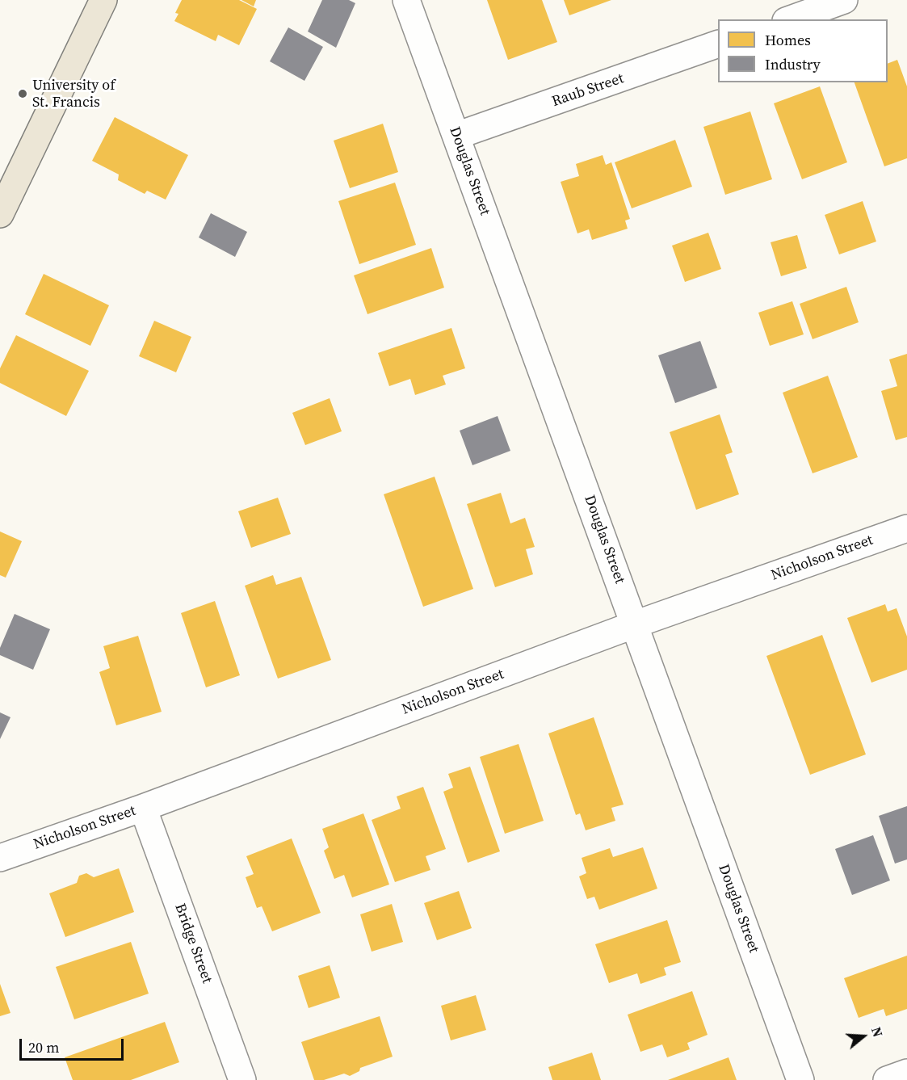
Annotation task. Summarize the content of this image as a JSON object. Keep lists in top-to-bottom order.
{
  "streets": {
    "street": [
      "Raub Street",
      "Douglas Street",
      "Nicholson Street",
      "Bridge Street"
    ]
  },
  "crossings": [
    ["Raub Street", "Douglas Street"],
    ["Douglas Street", "Nicholson Street"],
    ["Nicholson Street", "Bridge Street"]
  ],
  "places": ["University of St. Francis"],
  "legend": ["Homes", "Industry"],
  "scale_bar": "20 m",
  "north": "right"
}
